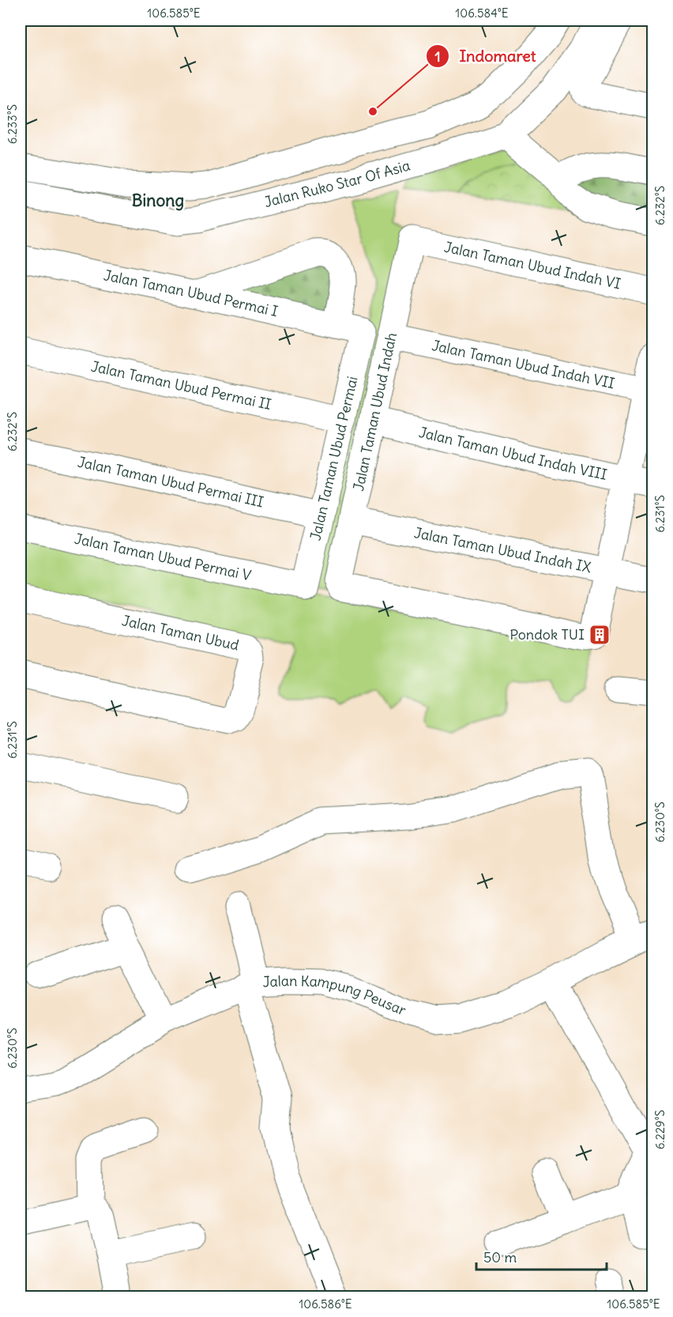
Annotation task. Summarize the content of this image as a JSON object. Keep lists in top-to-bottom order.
{
  "streets": {
    "street": [
      "Jalan Ruko Star Of Asia",
      "Jalan Taman Ubud Indah VI",
      "Jalan Taman Ubud Permai I",
      "Jalan Taman Ubud Indah VII",
      "Jalan Taman Ubud Permai II",
      "Jalan Taman Ubud Indah",
      "Jalan Taman Ubud Indah VIII",
      "Jalan Taman Ubud Permai",
      "Jalan Taman Ubud Permai III",
      "Jalan Taman Ubud Indah IX",
      "Jalan Taman Ubud Permai V",
      "Jalan Taman Ubud",
      "Jalan Kampung Peusar"
    ]
  },
  "crossings": [
    ["Jalan Taman Ubud Indah VI", "Jalan Taman Ubud Indah"],
    ["Jalan Taman Ubud Permai I", "Jalan Taman Ubud Permai"],
    ["Jalan Taman Ubud Indah VII", "Jalan Taman Ubud Indah"],
    ["Jalan Taman Ubud Permai II", "Jalan Taman Ubud Permai"],
    ["Jalan Taman Ubud Indah", "Jalan Taman Ubud Indah VIII"],
    ["Jalan Taman Ubud Indah", "Jalan Taman Ubud Indah IX"],
    ["Jalan Taman Ubud Permai", "Jalan Taman Ubud Permai III"],
    ["Jalan Taman Ubud Permai", "Jalan Taman Ubud Permai V"]
  ],
  "districts": ["Binong"],
  "places": {
    "other": ["Indomaret"],
    "building": ["Pondok TUI"]
  },
  "scale_bar": "50 m",
  "coordinates": [
    "106.585°E",
    "106.584°E",
    "6.233°S",
    "6.232°S",
    "6.231°S",
    "6.230°S",
    "6.229°S",
    "106.586°E"
  ]
}
